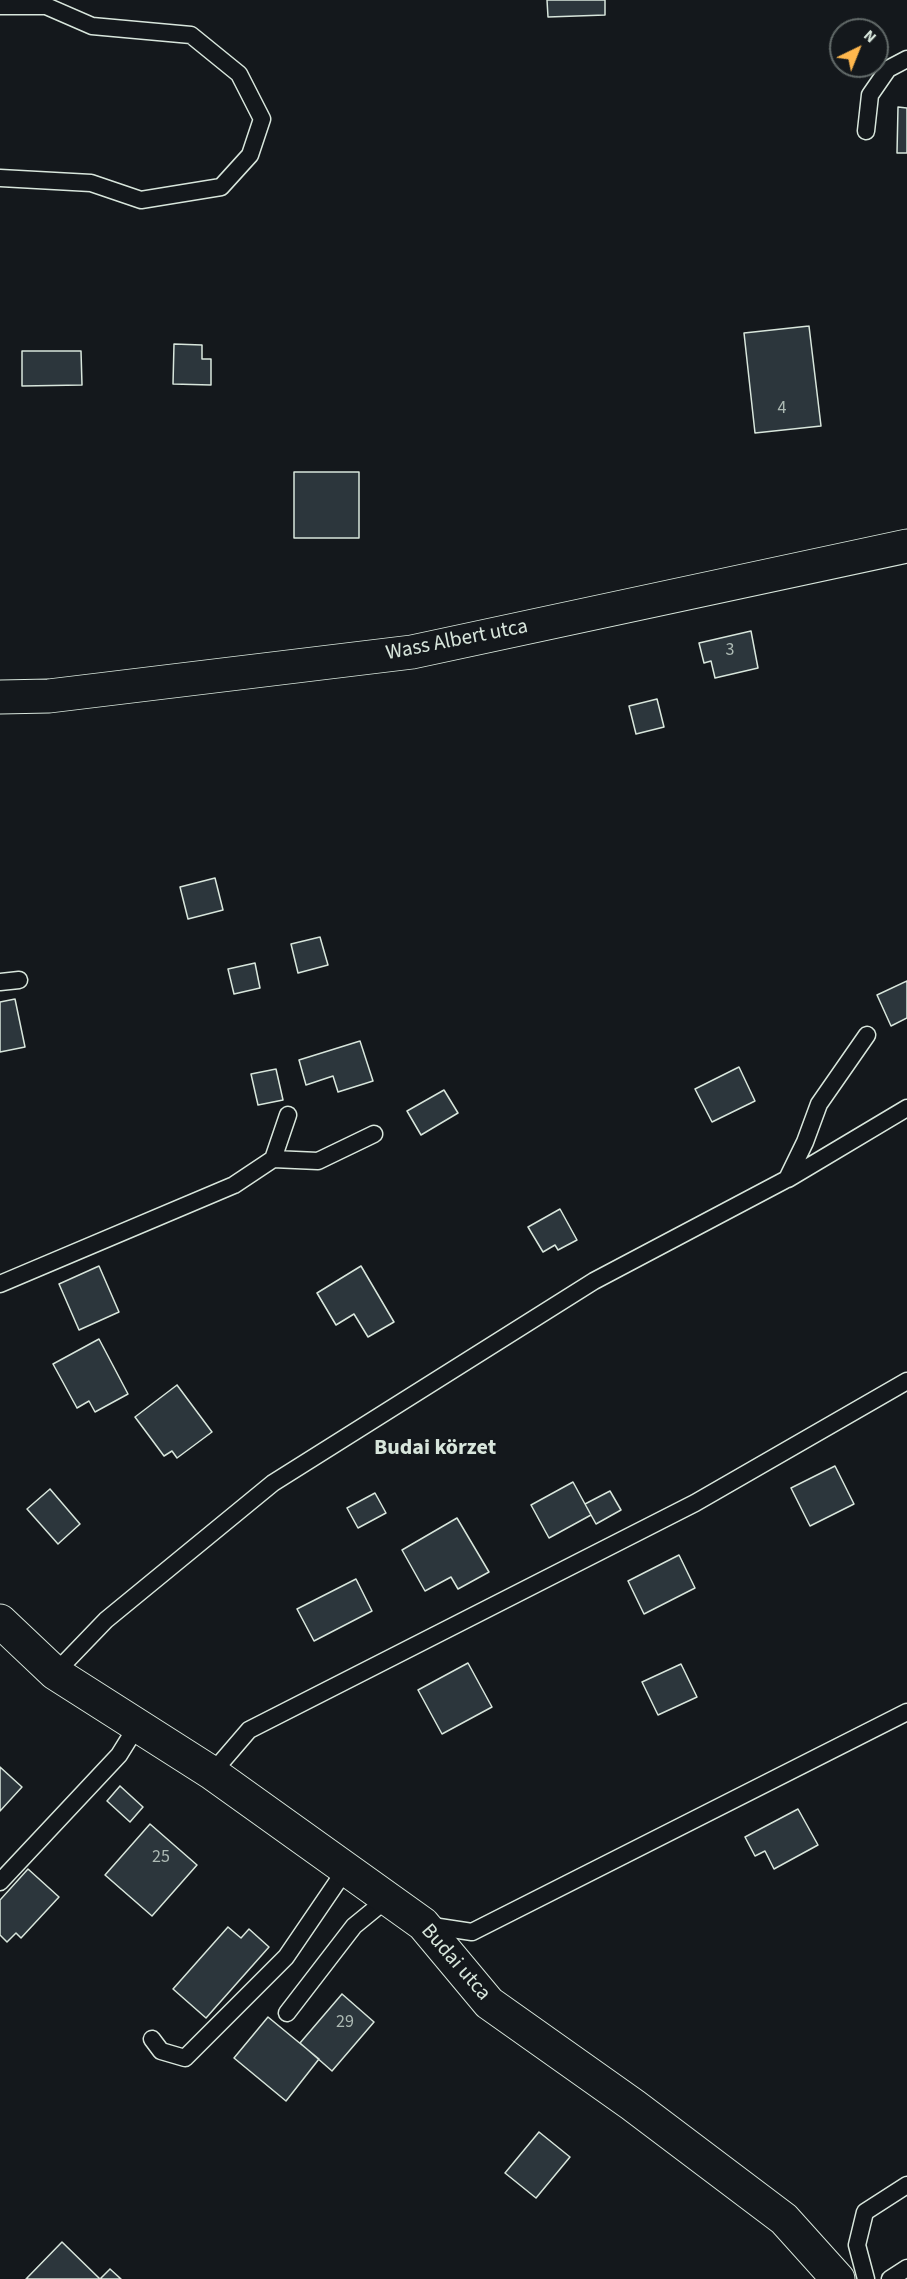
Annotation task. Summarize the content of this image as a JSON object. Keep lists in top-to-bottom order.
{
  "streets": {
    "street": ["Wass Albert utca", "Budai utca"]
  },
  "districts": ["Budai körzet"],
  "house_numbers": [
    "4",
    "3",
    "25",
    "29"
  ],
  "north": "top right"
}
